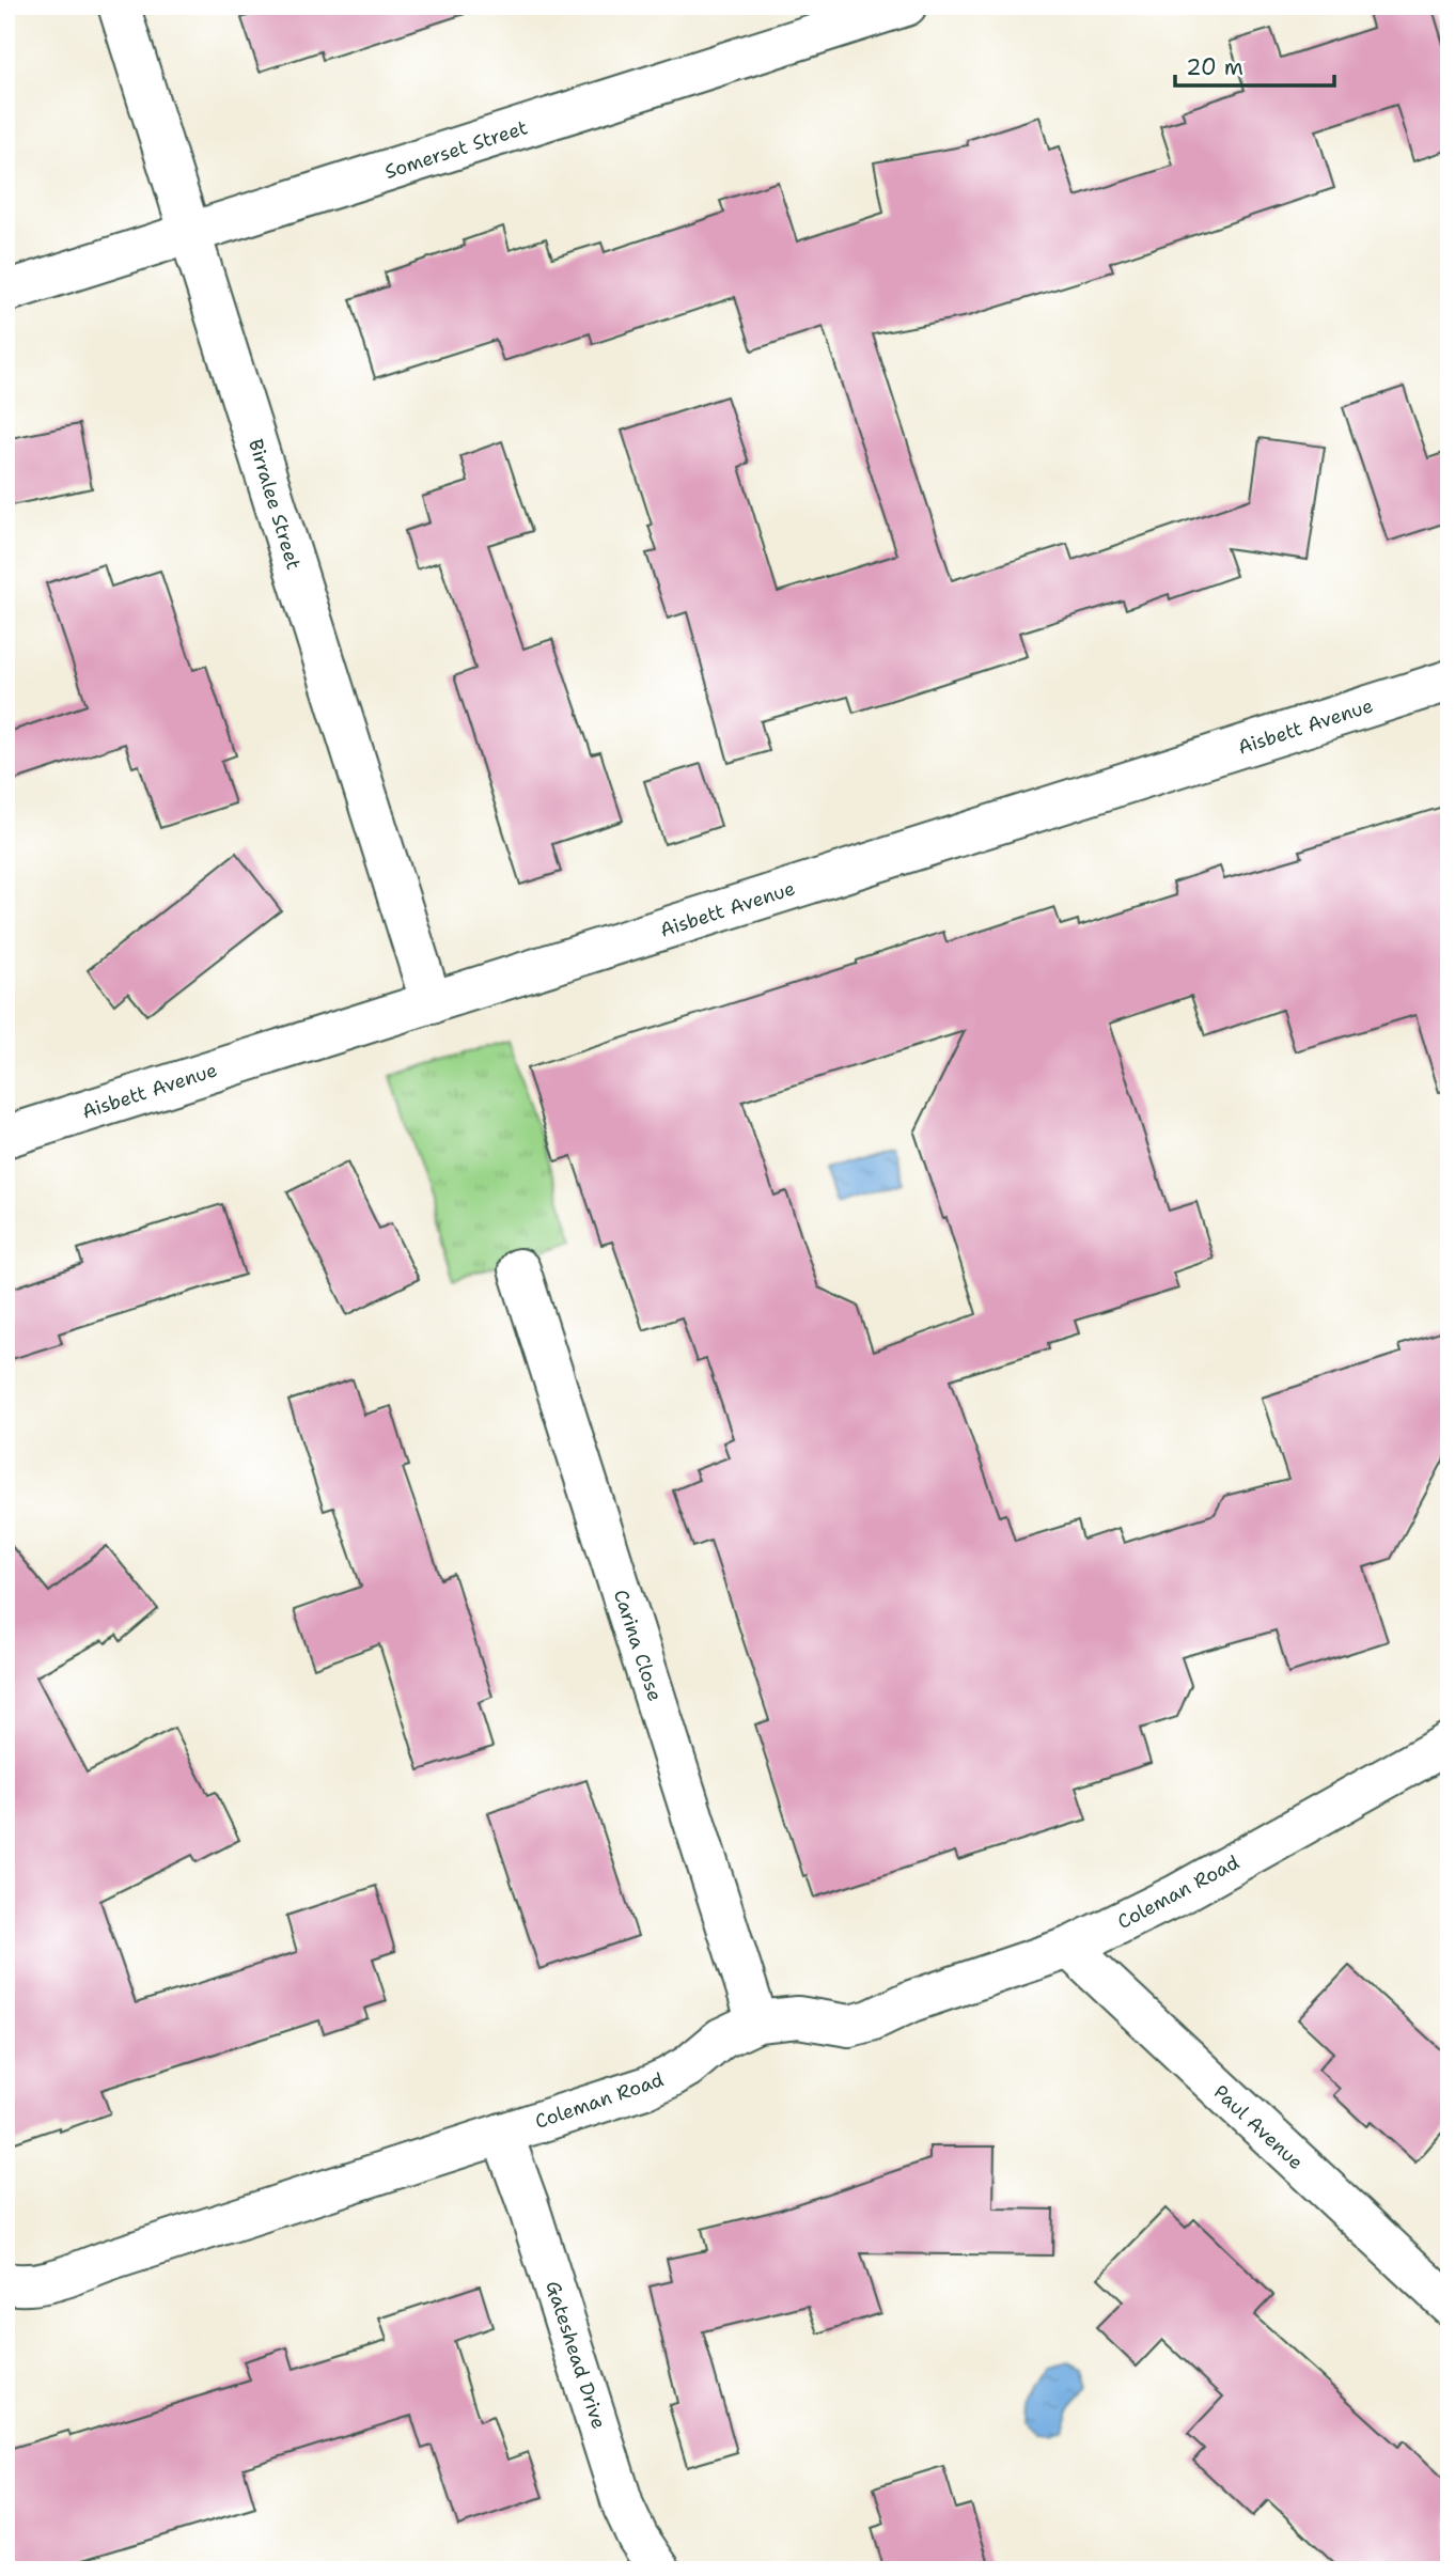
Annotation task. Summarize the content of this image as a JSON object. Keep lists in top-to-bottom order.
{
  "streets": {
    "street": [
      "Somerset Street",
      "Birralee Street",
      "Aisbett Avenue",
      "Carina Close",
      "Coleman Road",
      "Paul Avenue",
      "Gateshead Drive"
    ]
  },
  "crossings": [
    ["Somerset Street", "Birralee Street"],
    ["Birralee Street", "Aisbett Avenue"],
    ["Carina Close", "Coleman Road"],
    ["Coleman Road", "Paul Avenue"],
    ["Coleman Road", "Gateshead Drive"]
  ],
  "scale_bar": "20 m"
}
